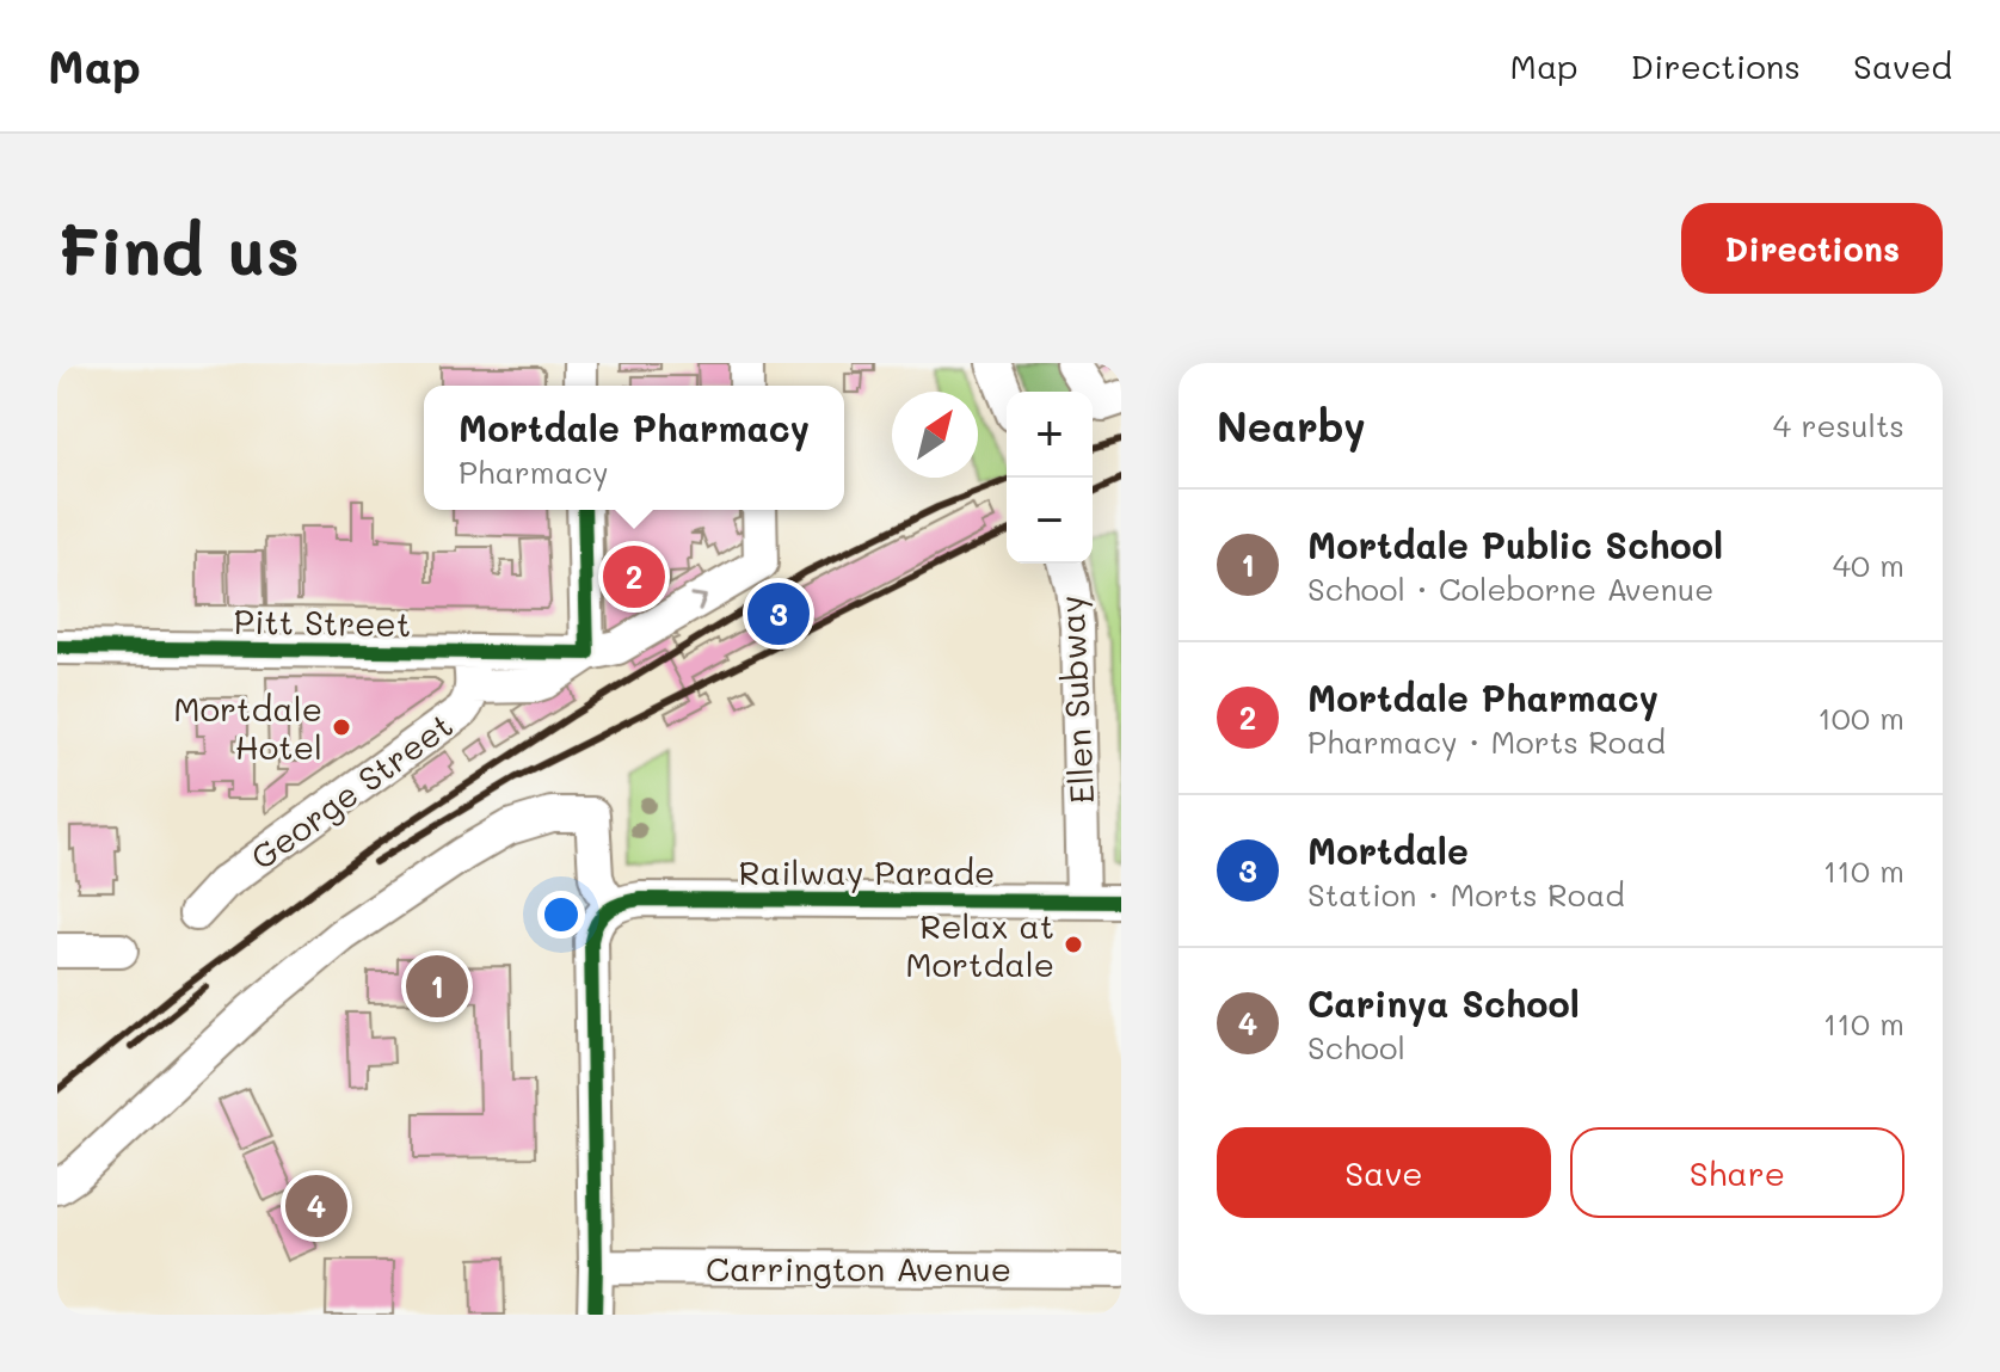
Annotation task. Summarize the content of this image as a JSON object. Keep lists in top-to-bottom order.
{
  "streets": {
    "street": [
      "Pitt Street",
      "Ellen Subway",
      "George Street",
      "Railway Parade",
      "Carrington Avenue"
    ]
  },
  "crossings": [
    ["Pitt Street", "George Street"],
    ["Ellen Subway", "Railway Parade"]
  ],
  "places": ["Mortdale Hotel", "Relax at Mortdale"],
  "north": "top right",
  "page": {
    "header": "Map",
    "nav": ["Map", "Directions", "Saved"],
    "buttons": [
      "Directions",
      ["Save", "Share"]
    ],
    "title": "Find us",
    "heading": ["Nearby", "4 results"],
    "popup": ["Mortdale Pharmacy", "Pharmacy"],
    "map_buttons": ["+", "−"],
    "list": [
      {
        "mark": "1",
        "name": "Mortdale Public School",
        "note": "School · Coleborne Avenue",
        "value": "40 m"
      },
      {
        "mark": "2",
        "name": "Mortdale Pharmacy",
        "note": "Pharmacy · Morts Road",
        "value": "100 m"
      },
      {
        "mark": "3",
        "name": "Mortdale",
        "note": "Station · Morts Road",
        "value": "110 m"
      },
      {
        "mark": "4",
        "name": "Carinya School",
        "note": "School",
        "value": "110 m"
      }
    ],
    "pins": [
      "2",
      "3",
      "1",
      "4"
    ]
  }
}
